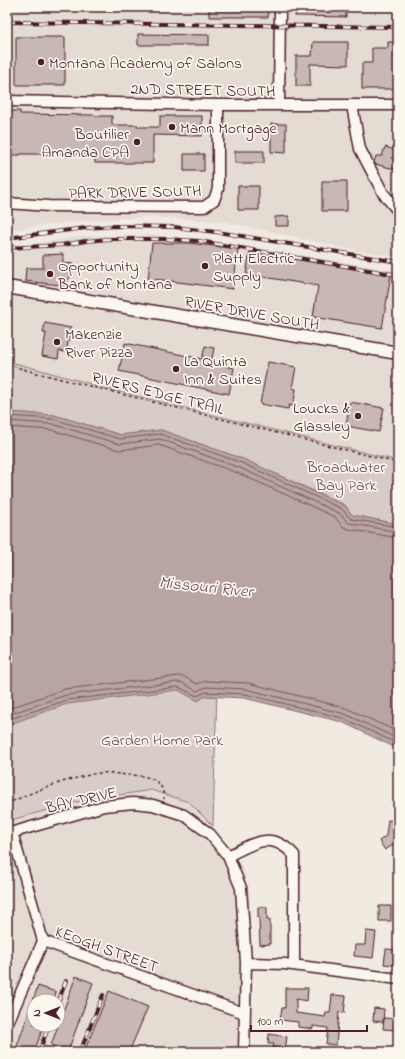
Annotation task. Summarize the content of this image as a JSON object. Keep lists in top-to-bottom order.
{
  "streets": {
    "main road": ["RIVER DRIVE SOUTH"],
    "street": [
      "2ND STREET SOUTH",
      "PARK DRIVE SOUTH",
      "BAY DRIVE",
      "KEOGH STREET"
    ],
    "path": ["RIVERS EDGE TRAIL"]
  },
  "crossings": [
    ["2ND STREET SOUTH", "PARK DRIVE SOUTH"],
    ["BAY DRIVE", "KEOGH STREET"]
  ],
  "water": ["Missouri River"],
  "parks": ["Broadwater Bay Park", "Garden Home Park"],
  "places": [
    "Montana Academy of Salons",
    "Mann Mortgage",
    "Boutilier Amanda CPA",
    "Platt Electric Supply",
    "Opportunity Bank of Montana",
    "Makenzie River Pizza",
    "La Quinta Inn & Suites",
    "Loucks & Glassley"
  ],
  "scale_bar": "100 m",
  "north": "left"
}
